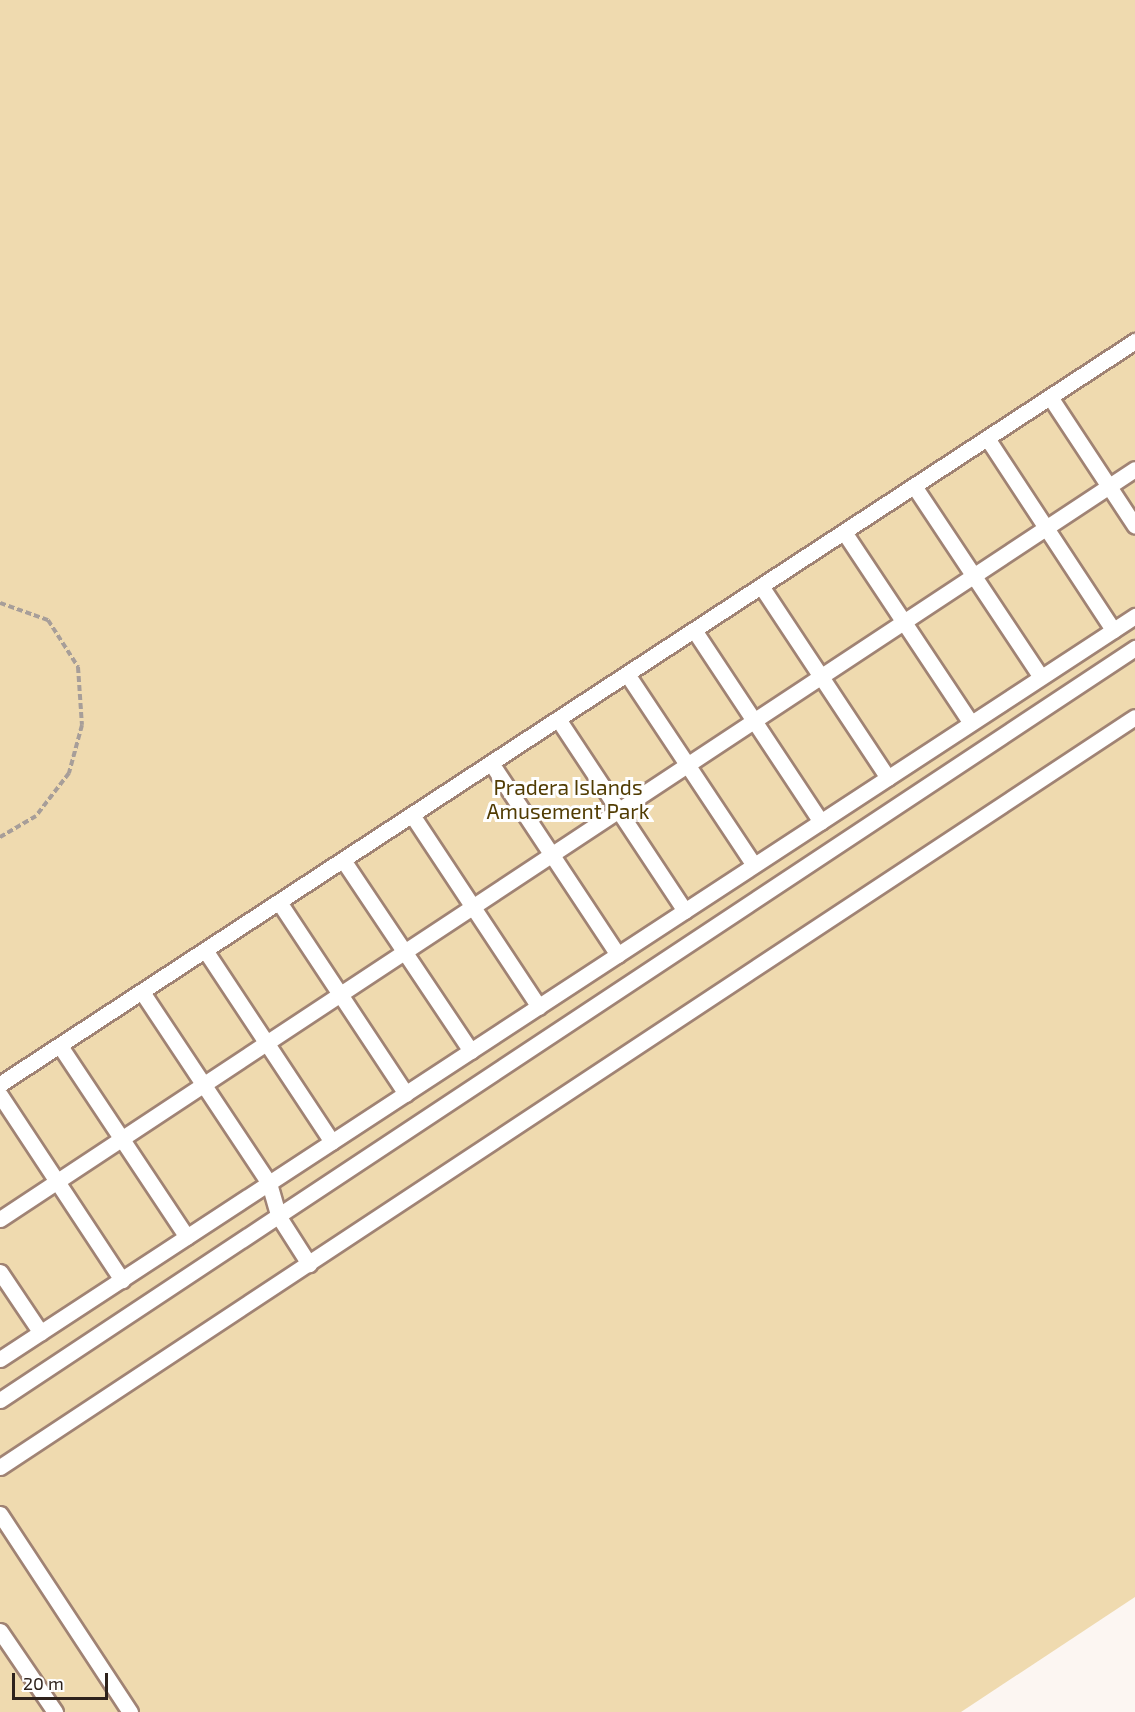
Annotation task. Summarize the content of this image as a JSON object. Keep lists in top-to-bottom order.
{
  "parks": ["Pradera Islands Amusement Park"],
  "scale_bar": "20 m"
}
